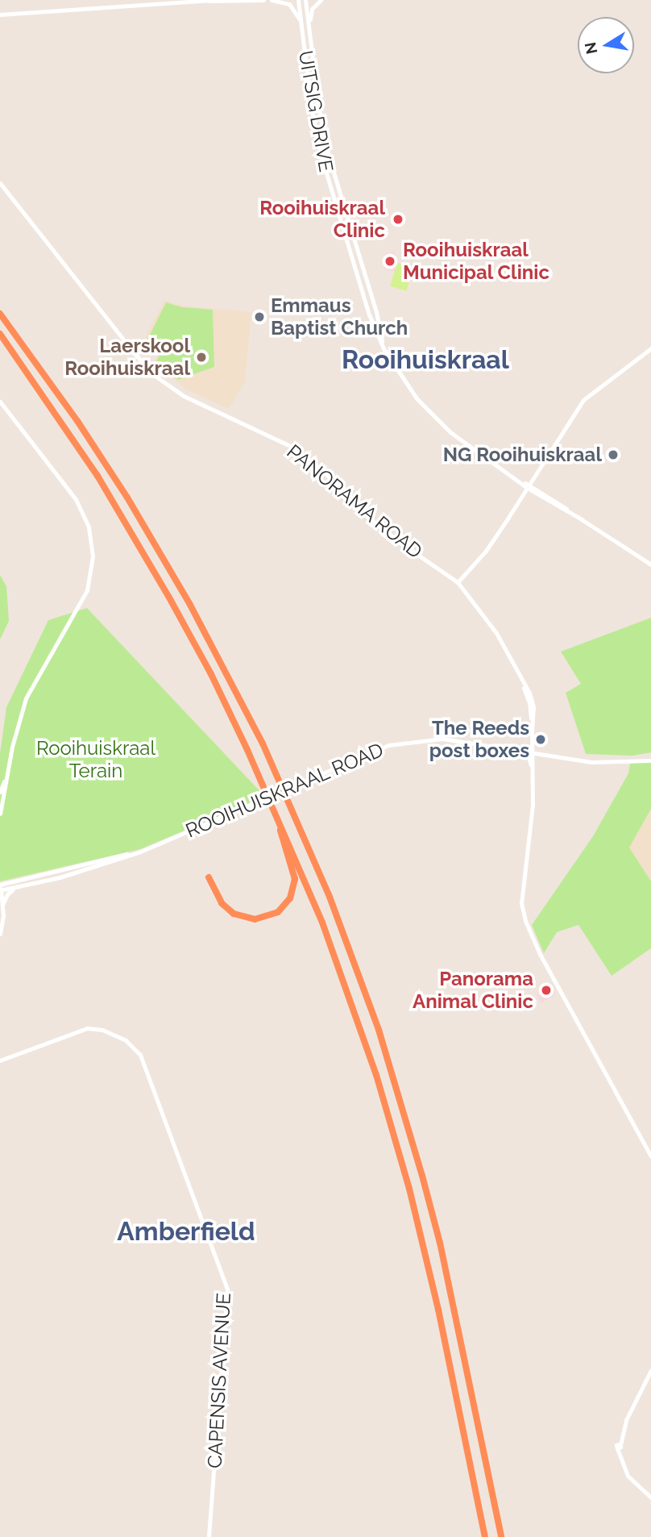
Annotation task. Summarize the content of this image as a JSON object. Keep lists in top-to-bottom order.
{
  "streets": {
    "main road": [
      "UITSIG DRIVE",
      "PANORAMA ROAD",
      "ROOIHUISKRAAL ROAD",
      "CAPENSIS AVENUE"
    ]
  },
  "crossings": [
    ["PANORAMA ROAD", "ROOIHUISKRAAL ROAD"]
  ],
  "districts": ["Rooihuiskraal", "Amberfield"],
  "parks": ["Rooihuiskraal Terain"],
  "places": [
    "Rooihuiskraal Clinic",
    "Rooihuiskraal Municipal Clinic",
    "Emmaus Baptist Church",
    "Laerskool Rooihuiskraal",
    "NG Rooihuiskraal",
    "The Reeds post boxes",
    "Panorama Animal Clinic"
  ],
  "north": "left"
}
